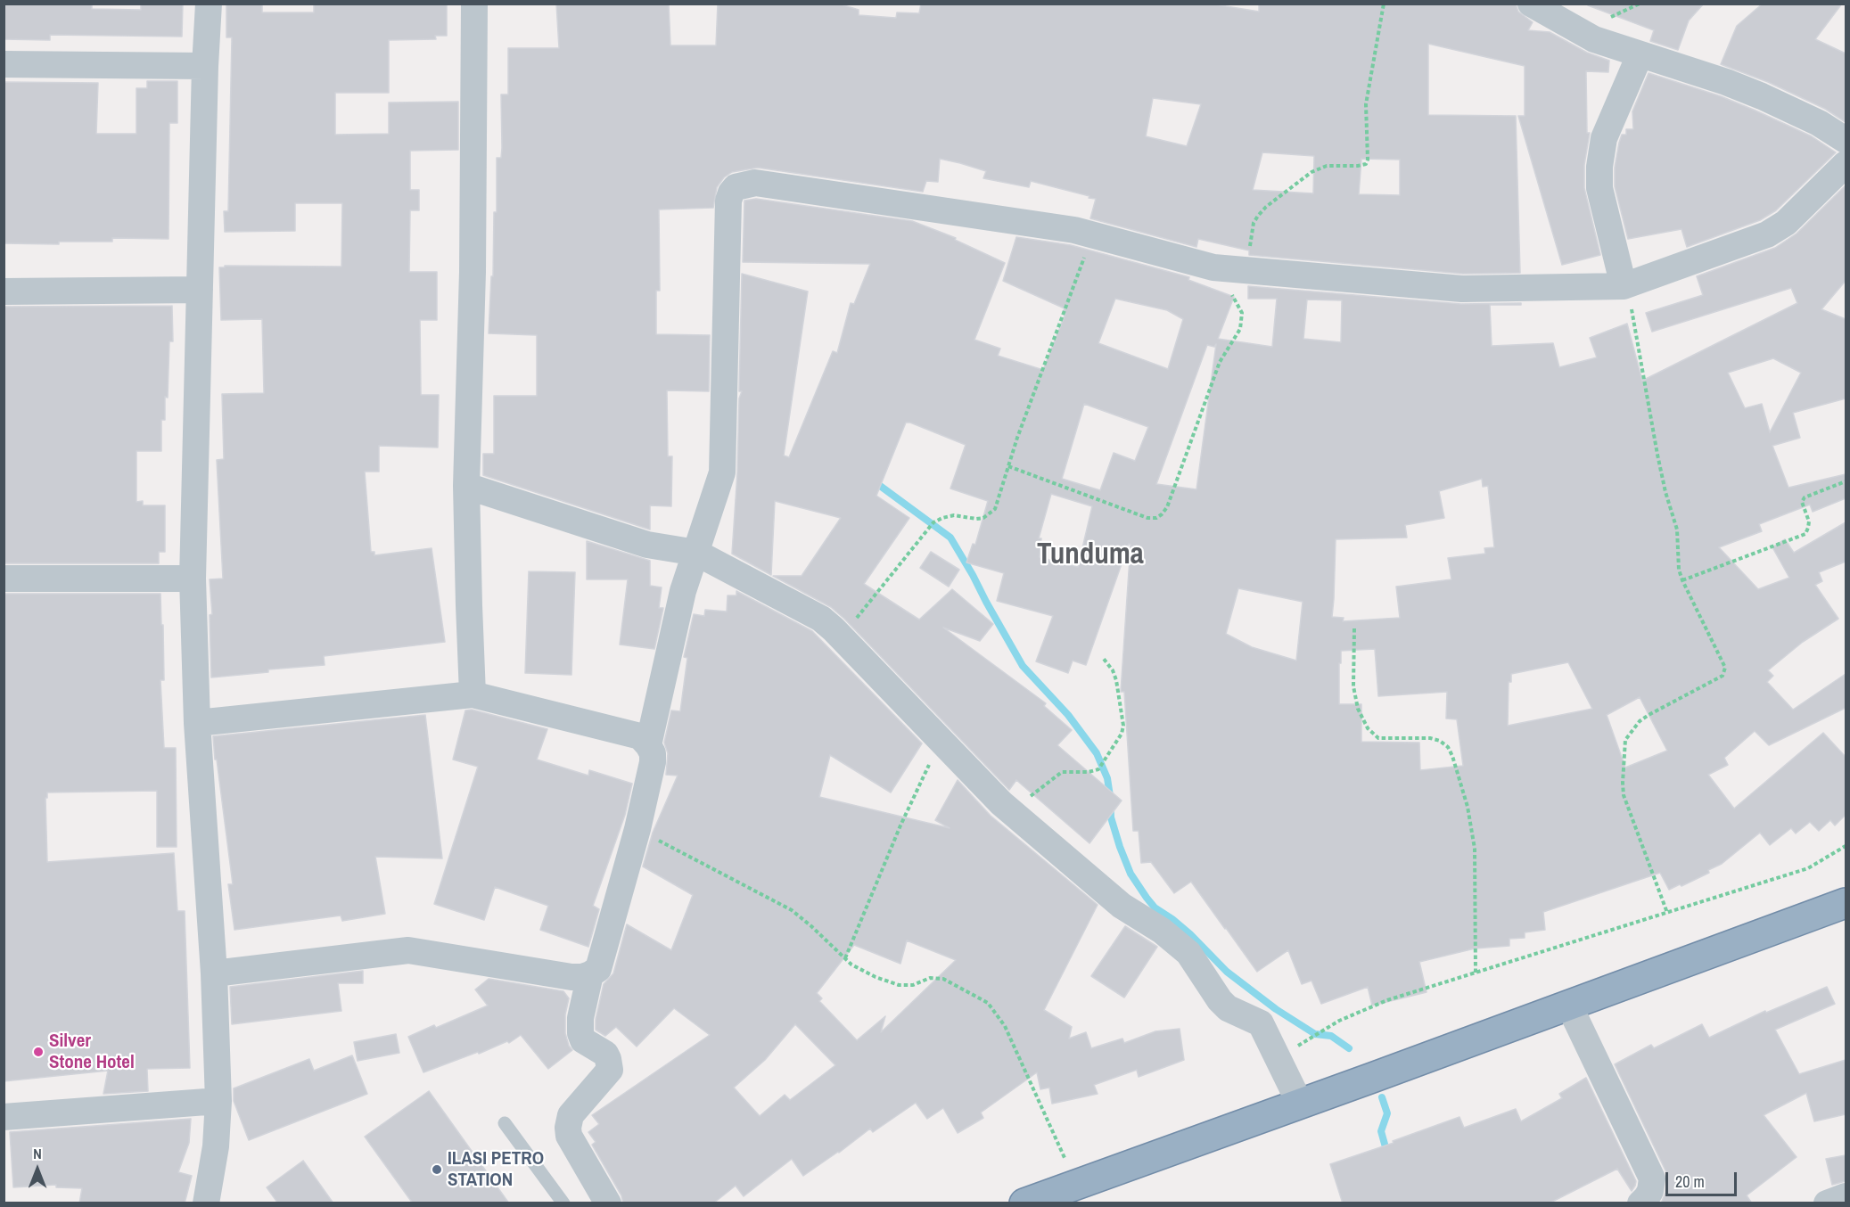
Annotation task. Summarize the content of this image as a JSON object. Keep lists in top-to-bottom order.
{
  "districts": ["Tunduma"],
  "places": ["Silver Stone Hotel", "ILASI PETRO STATION"],
  "scale_bar": "20 m",
  "north": "top"
}
